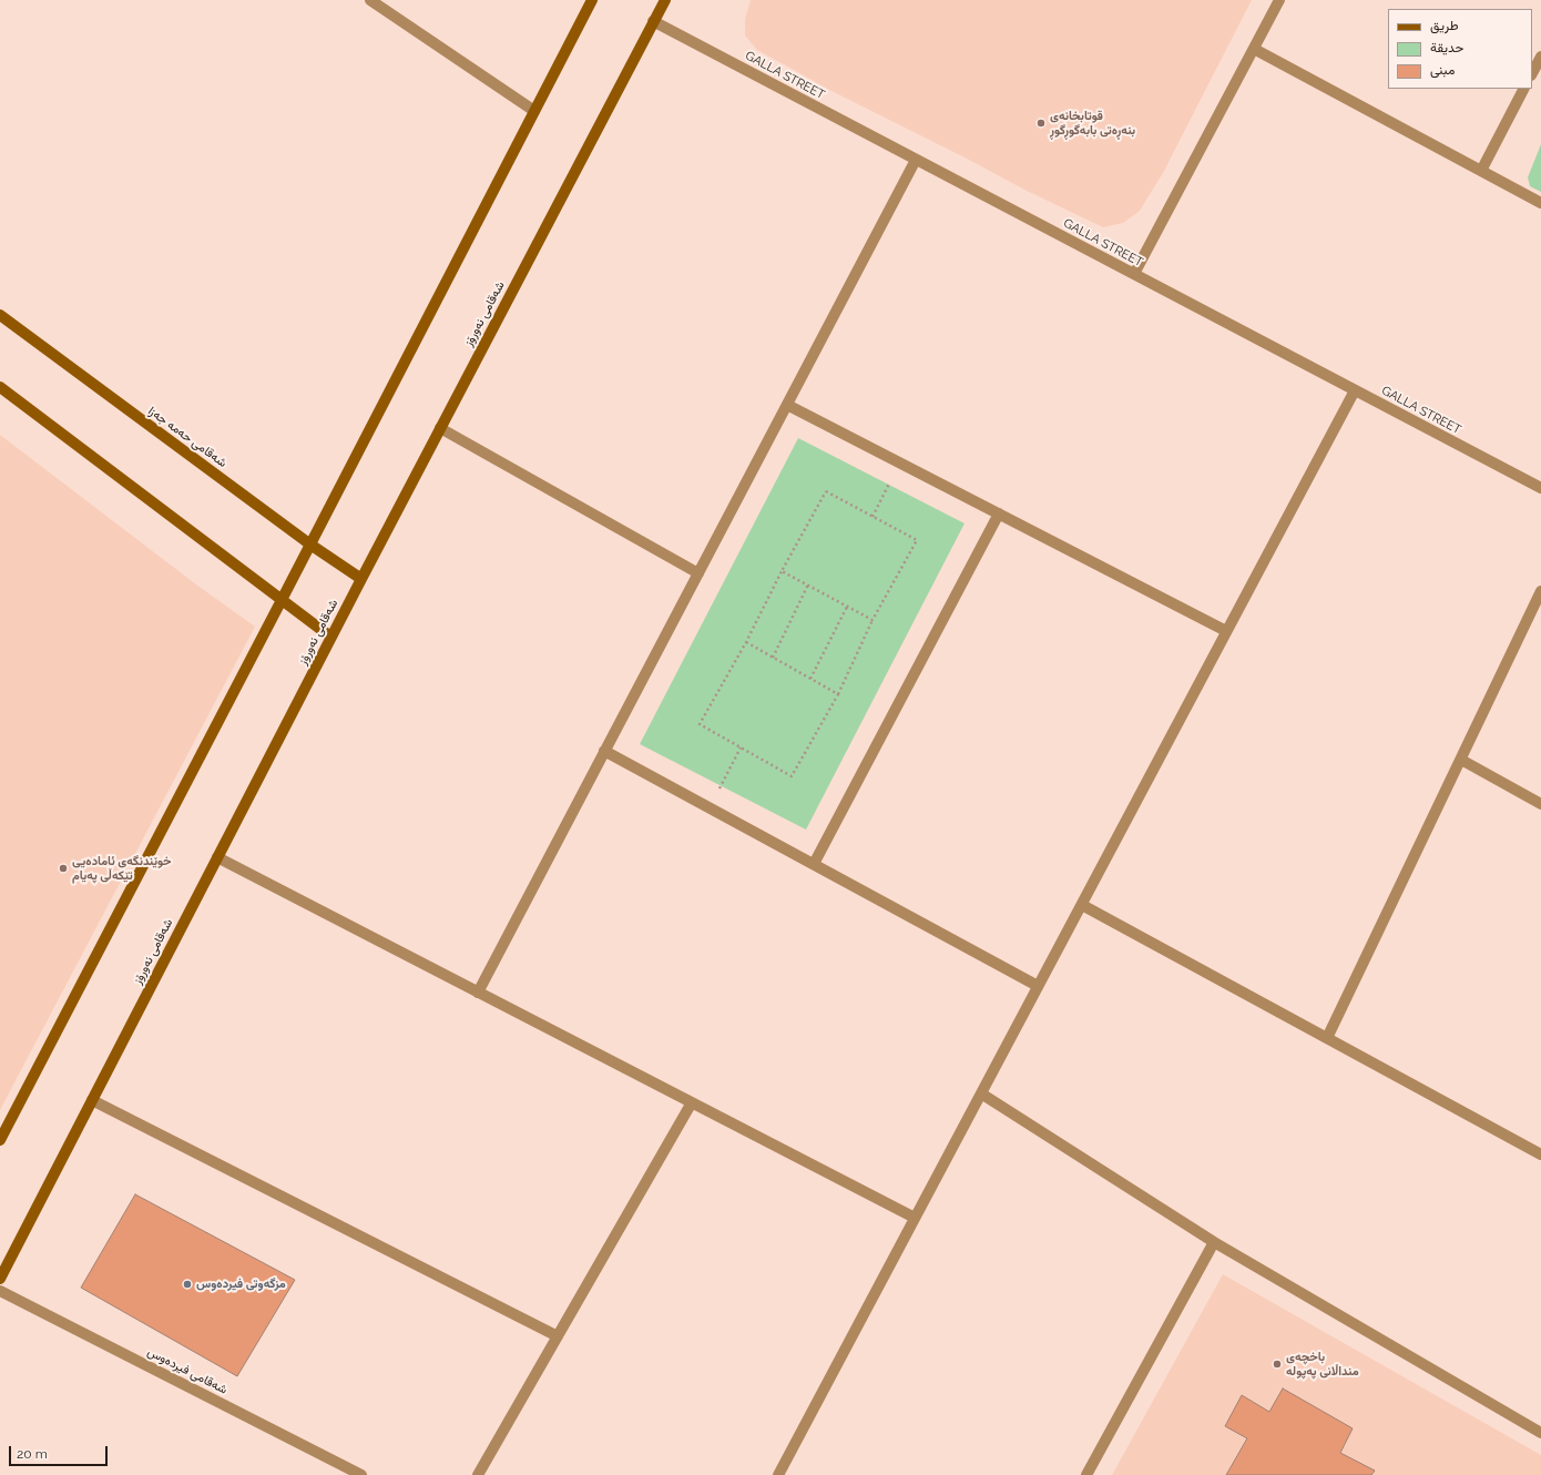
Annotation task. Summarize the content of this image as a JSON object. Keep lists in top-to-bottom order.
{
  "streets": {
    "main road": ["شەقامی نەورۆز", "شەقامی حەمە جەزا"],
    "street": ["GALLA STREET", "شەقامی فیردەوس"]
  },
  "crossings": [
    ["GALLA STREET", "شەقامی نەورۆز"],
    ["شەقامی نەورۆز", "شەقامی حەمە جەزا"]
  ],
  "places": [
    "قوتابخانەی بنەڕەتی بابەگوڕگوڕ",
    "خوێندنگەی ئامادەیی تێکەڵی پەیام",
    "مزگەوتی فیردەوس",
    "باخچەی منداڵانی پەپولە"
  ],
  "legend": ["طريق", "حديقة", "مبنى"],
  "scale_bar": "20 m"
}
